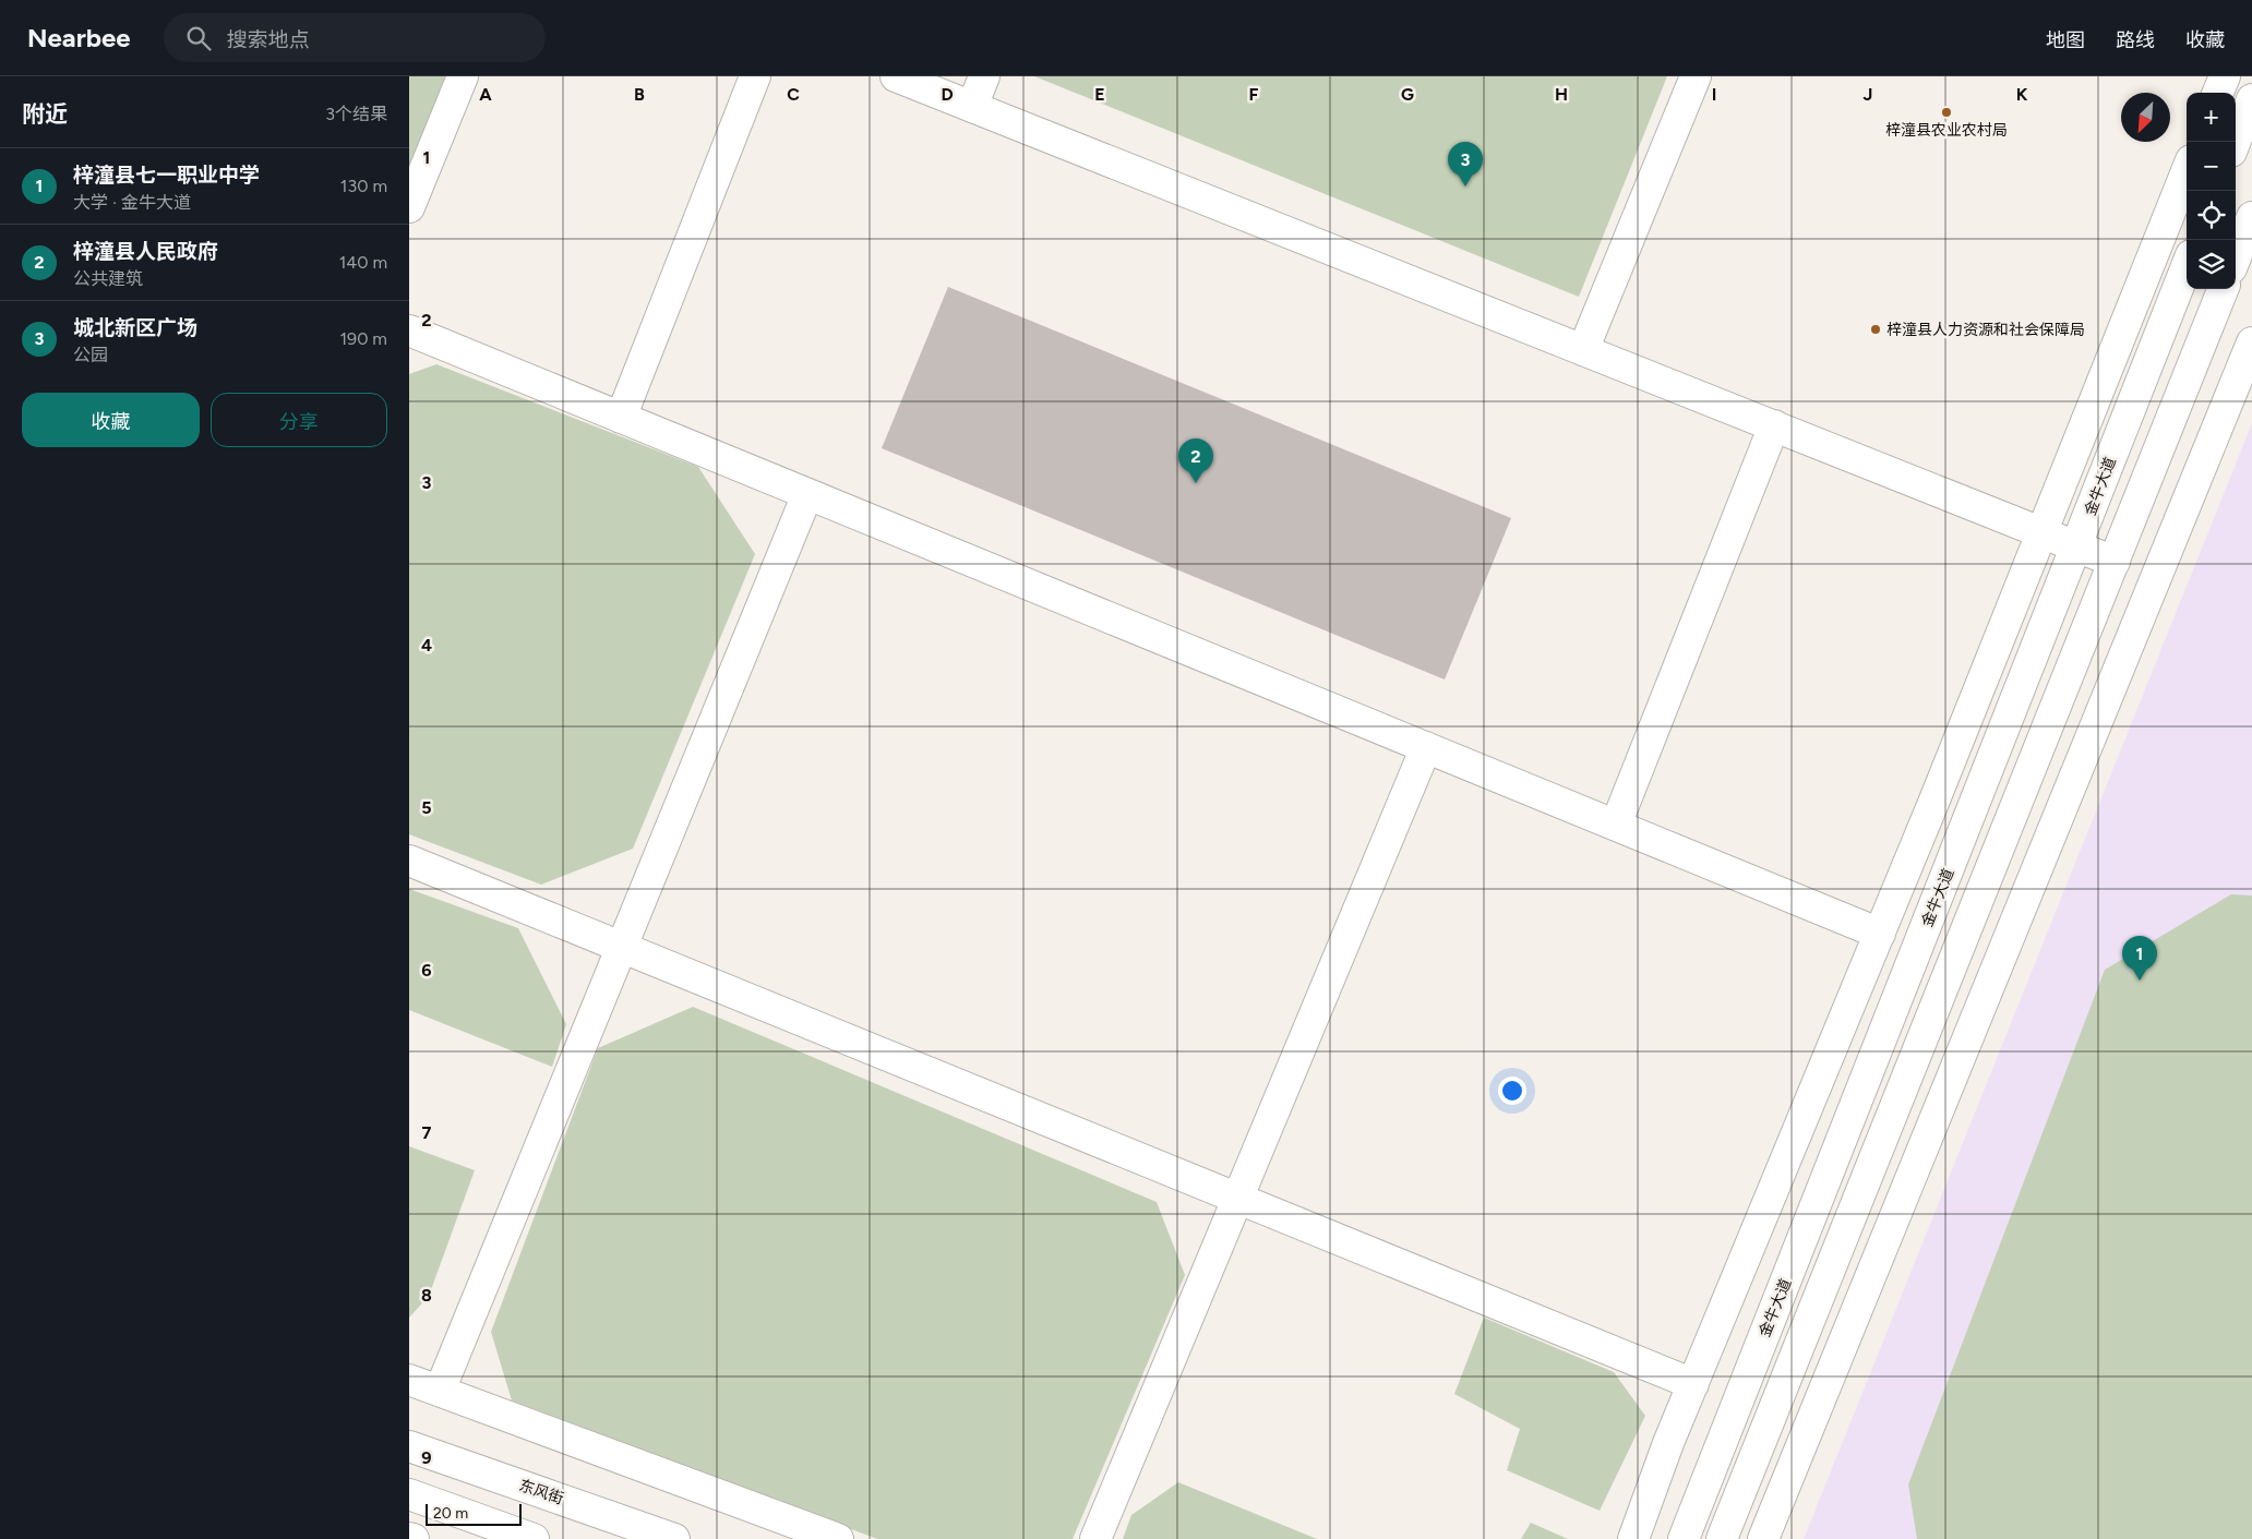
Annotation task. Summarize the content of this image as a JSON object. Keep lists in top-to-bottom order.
{
  "streets": {
    "street": ["金牛大道", "东风街"]
  },
  "places": ["梓潼县农业农村局", "梓潼县人力资源和社会保障局"],
  "scale_bar": "20 m",
  "north": "bottom left",
  "page": {
    "header": "Nearbee",
    "search": "搜索地点",
    "nav": ["地图", "路线", "收藏"],
    "heading": ["附近", "3个结果"],
    "map_buttons": ["+", "−"],
    "pins": ["3", "2", "1"],
    "list": [
      {
        "mark": "1",
        "name": "梓潼县七一职业中学",
        "note": "大学 · 金牛大道",
        "value": "130 m"
      },
      {
        "mark": "2",
        "name": "梓潼县人民政府",
        "note": "公共建筑",
        "value": "140 m"
      },
      {
        "mark": "3",
        "name": "城北新区广场",
        "note": "公园",
        "value": "190 m"
      }
    ],
    "buttons": ["收藏", "分享"],
    "scale": "20 m"
  },
  "grid": {
    "columns": [
      "A",
      "B",
      "C",
      "D",
      "E",
      "F",
      "G",
      "H",
      "I",
      "J",
      "K"
    ],
    "rows": [
      "1",
      "2",
      "3",
      "4",
      "5",
      "6",
      "7",
      "8",
      "9"
    ]
  }
}
